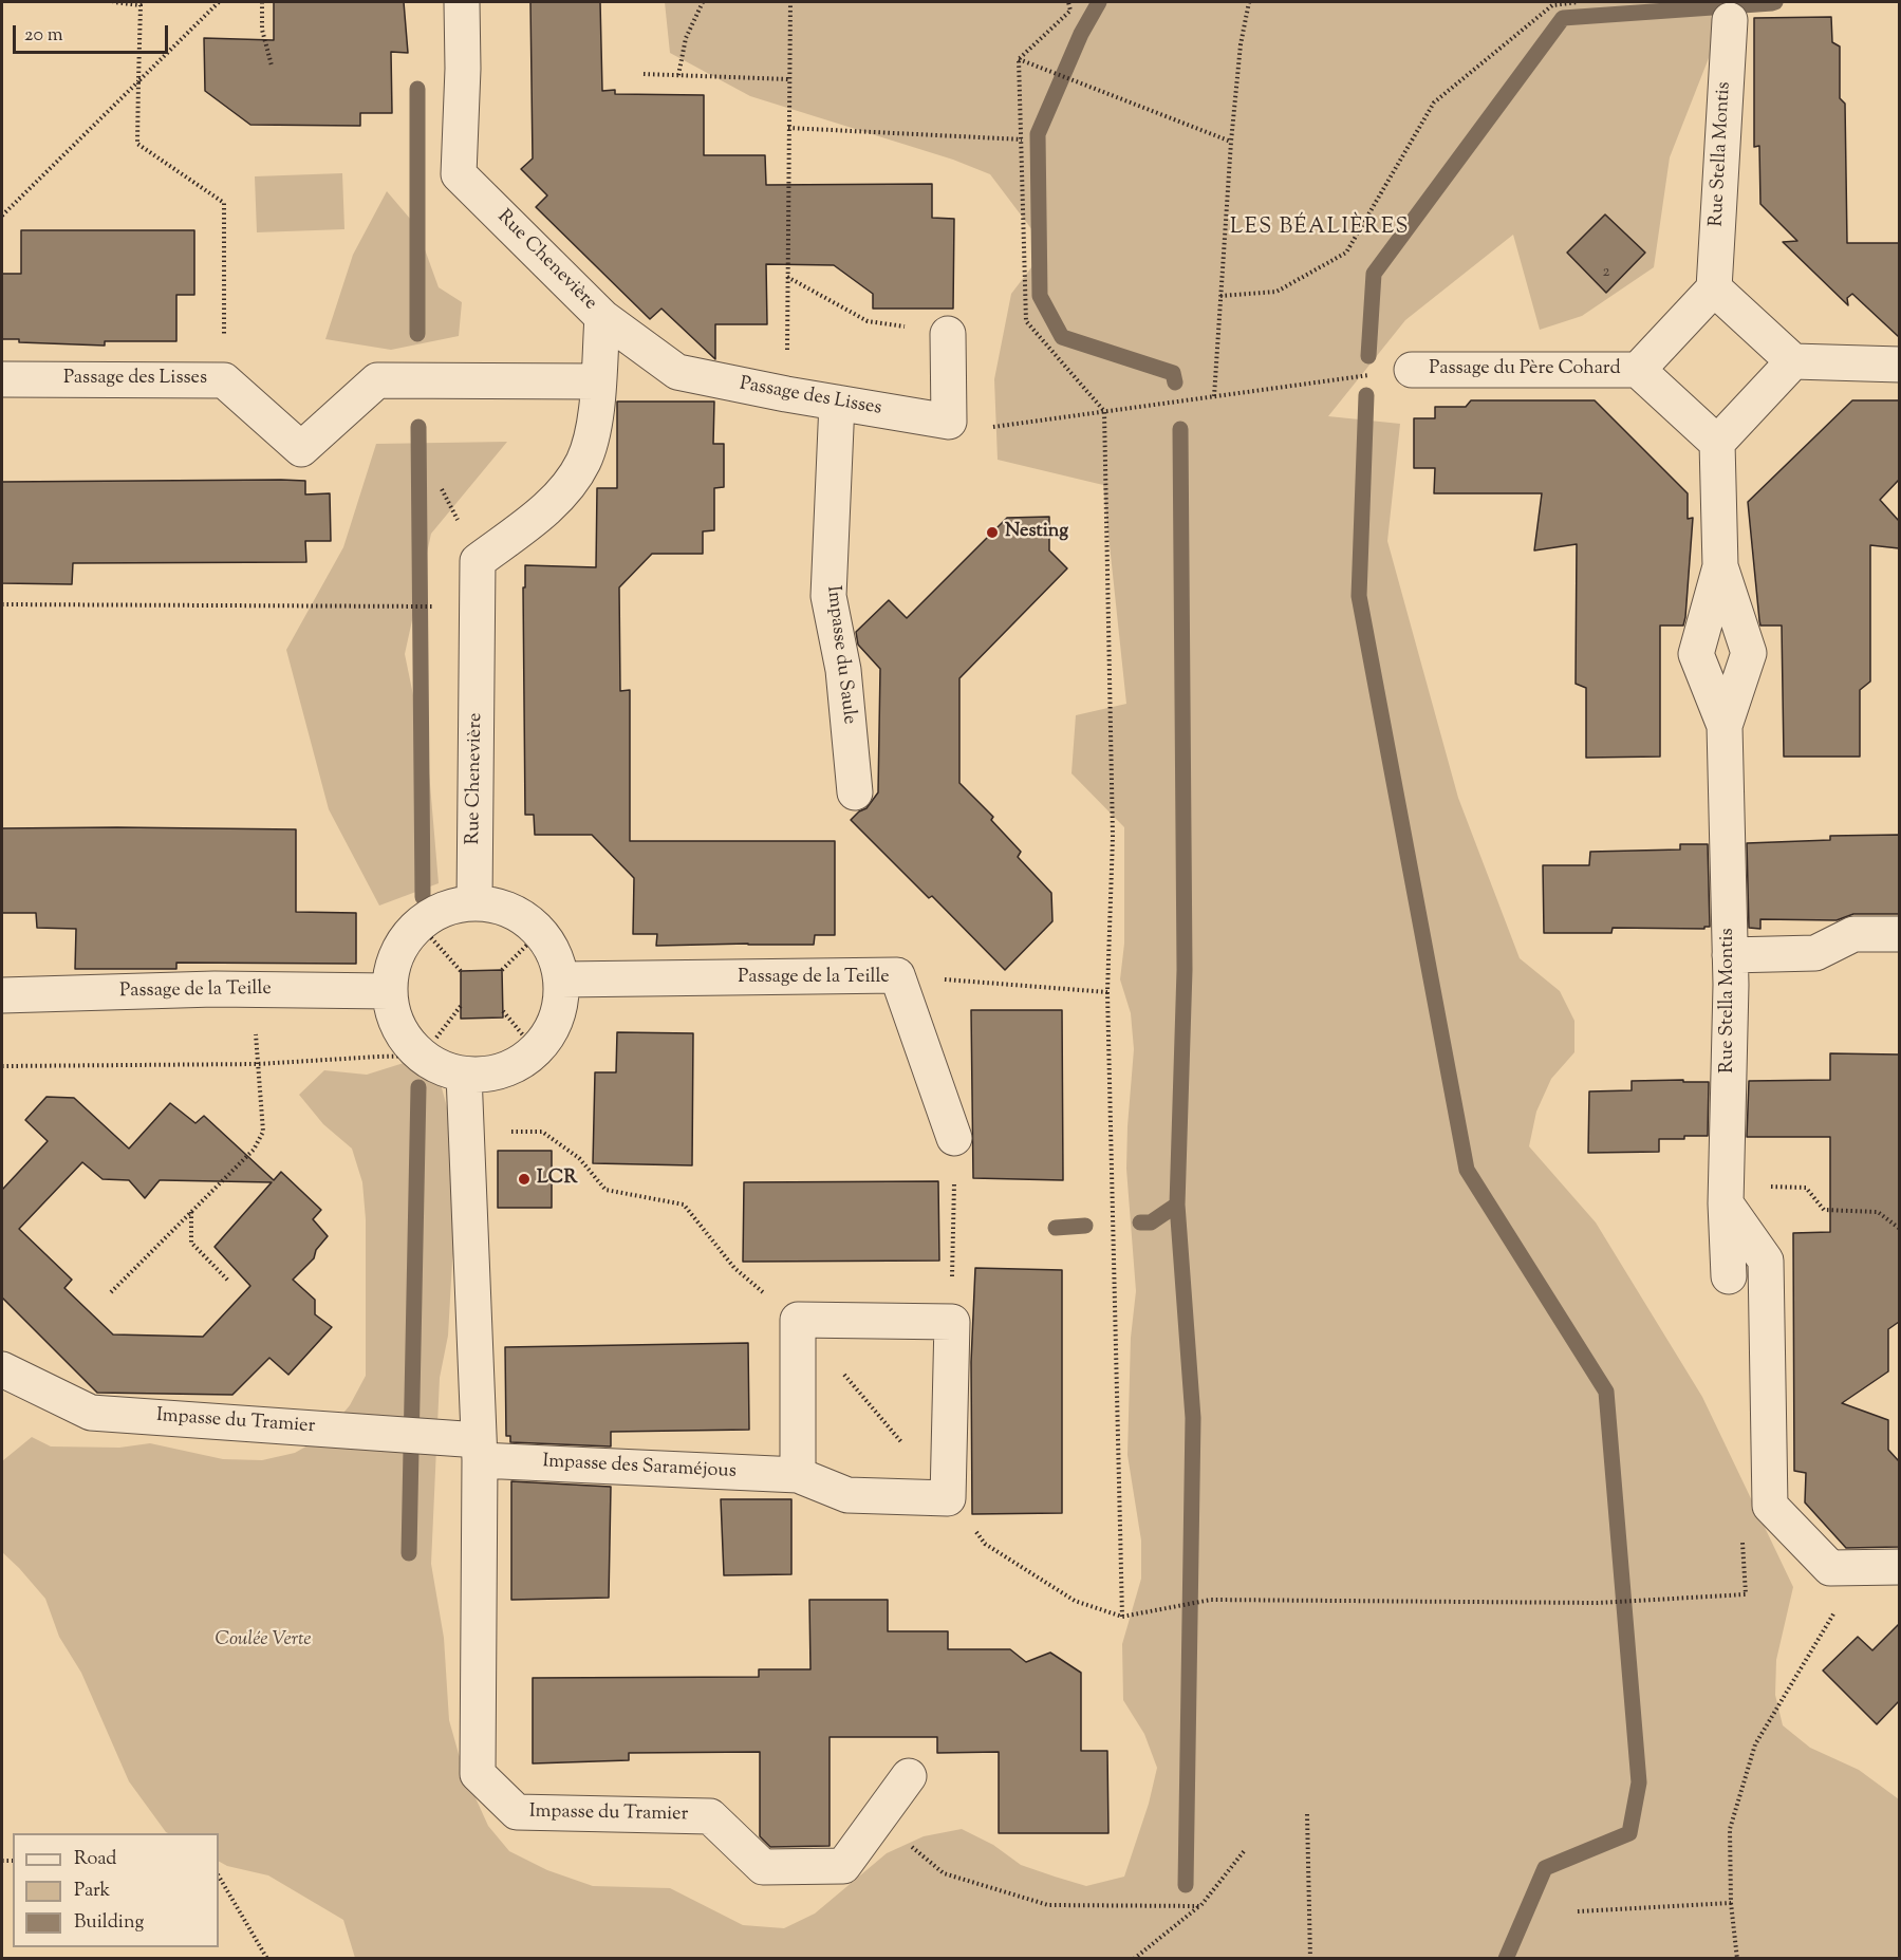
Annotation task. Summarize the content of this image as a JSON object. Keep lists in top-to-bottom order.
{
  "streets": {
    "street": [
      "Rue Stella Montis",
      "Rue Chenevière",
      "Passage du Père Cohard",
      "Passage des Lisses",
      "Impasse du Saule",
      "Passage de la Teille",
      "Impasse du Tramier",
      "Impasse des Saraméjous"
    ]
  },
  "crossings": [
    ["Rue Chenevière", "Passage des Lisses"],
    ["Rue Chenevière", "Passage de la Teille"],
    ["Rue Chenevière", "Impasse du Tramier"],
    ["Passage des Lisses", "Impasse du Saule"],
    ["Passage de la Teille", "Impasse du Tramier"],
    ["Impasse du Tramier", "Impasse des Saraméjous"]
  ],
  "districts": ["LES BÉALIÈRES"],
  "parks": ["Coulée Verte"],
  "places": ["Nesting", "LCR"],
  "house_numbers": ["2"],
  "legend": ["Road", "Park", "Building"],
  "scale_bar": "20 m"
}
